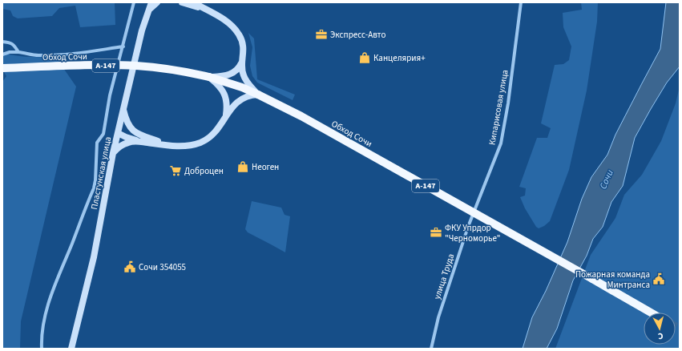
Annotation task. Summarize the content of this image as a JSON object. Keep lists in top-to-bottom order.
{
  "streets": {
    "highway": ["Обход Сочи", "А-147"],
    "main road": ["Пластунская улица"],
    "street": ["Кипарисовая улица", "улица Труда"]
  },
  "crossings": [
    ["Обход Сочи", "А-147"],
    ["А-147", "Пластунская улица"],
    ["Кипарисовая улица", "улица Труда"]
  ],
  "water": ["Сочи"],
  "places": {
    "office": ["Экспресс-Авто", "ФКУ Упрдор \"Черноморье\""],
    "shop": ["Канцелярия+", "Неоген"],
    "supermarket": ["Доброцен"],
    "public building": ["Сочи 354055", "Пожарная команда Минтранса"]
  },
  "north": "bottom"
}
